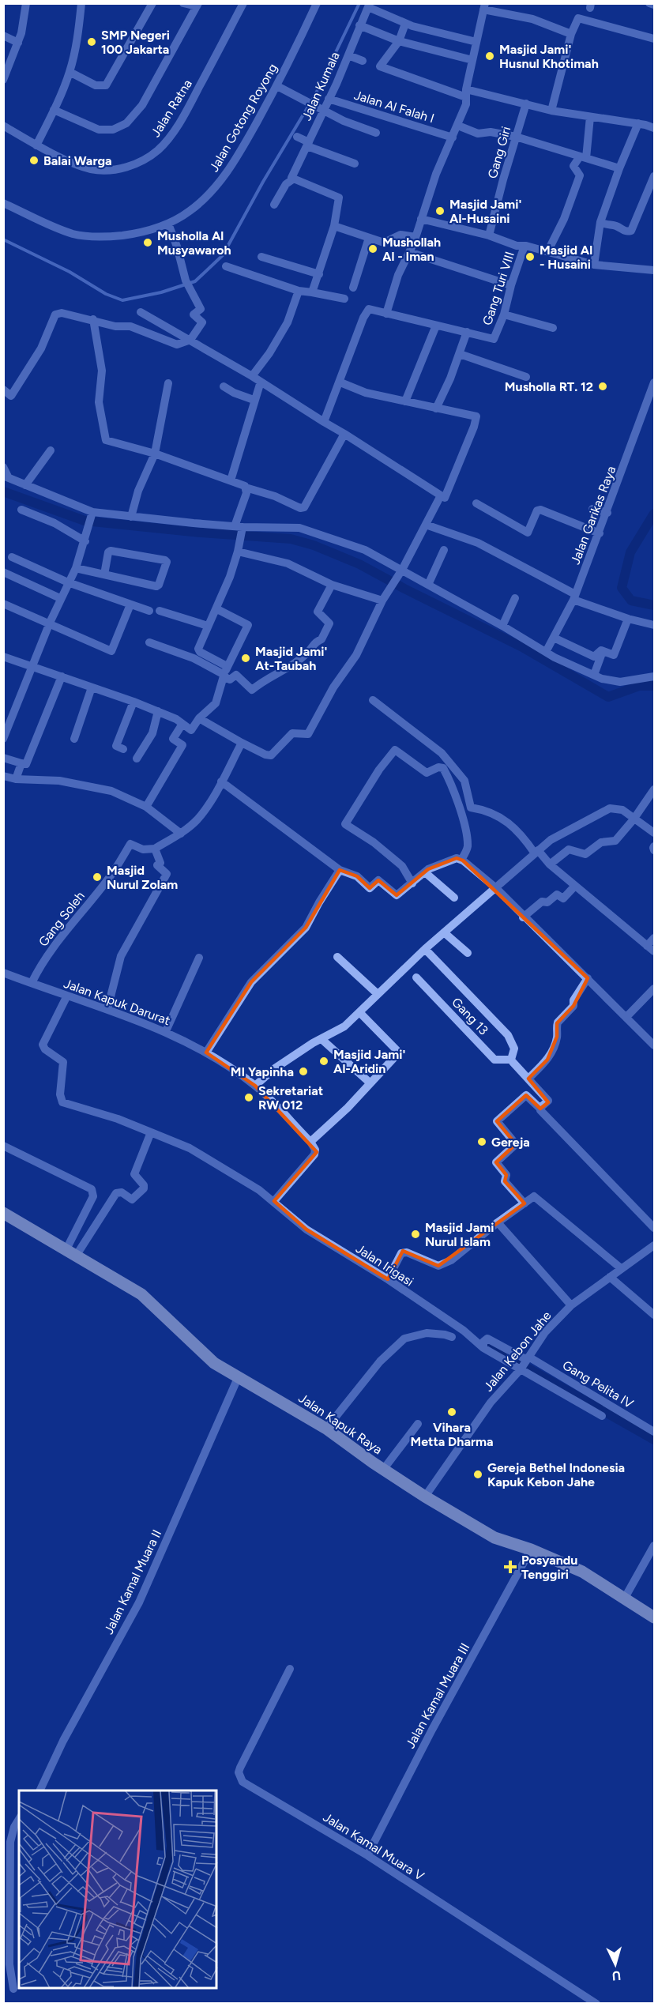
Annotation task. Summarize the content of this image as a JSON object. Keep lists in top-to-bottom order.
{
  "streets": {
    "main road": ["Jalan Kapuk Raya"],
    "street": [
      "Jalan Kumala",
      "Jalan Al Falah I",
      "Jalan Ratna",
      "Jalan Gotong Royong",
      "Gang Giri",
      "Gang Turi VIII",
      "Jalan Garikas Raya",
      "Gang Soleh",
      "Jalan Kapuk Darurat",
      "Gang 13",
      "Jalan Irigasi",
      "Jalan Kebon Jahe",
      "Gang Pelita IV",
      "Jalan Kamal Muara II",
      "Jalan Kamal Muara III",
      "Jalan Kamal Muara V"
    ]
  },
  "crossings": [
    ["Jalan Kumala", "Jalan Al Falah I"],
    ["Gang Soleh", "Jalan Kapuk Darurat"],
    ["Jalan Kapuk Darurat", "Jalan Irigasi"],
    ["Jalan Irigasi", "Jalan Kebon Jahe"],
    ["Jalan Irigasi", "Gang Pelita IV"],
    ["Jalan Kebon Jahe", "Gang Pelita IV"],
    ["Jalan Kebon Jahe", "Jalan Kapuk Raya"],
    ["Jalan Kapuk Raya", "Jalan Kamal Muara II"],
    ["Jalan Kapuk Raya", "Jalan Kamal Muara III"],
    ["Jalan Kamal Muara III", "Jalan Kamal Muara V"]
  ],
  "places": {
    "other": [
      "SMP Negeri 100 Jakarta",
      "Masjid Jami' Husnul Khotimah",
      "Balai Warga",
      "Masjid Jami' Al-Husaini",
      "Musholla Al Musyawaroh",
      "Mushollah Al - Iman",
      "Masjid Al - Husaini",
      "Musholla RT. 12",
      "Masjid Jami' At-Taubah",
      "Masjid Nurul Zolam",
      "Masjid Jami' Al-Aridin",
      "MI Yapinha",
      "Sekretariat RW 012",
      "Gereja",
      "Masjid Jami Nurul Islam",
      "Vihara Metta Dharma",
      "Gereja Bethel Indonesia Kapuk Kebon Jahe"
    ],
    "health": ["Posyandu Tenggiri"]
  },
  "north": "bottom"
}
